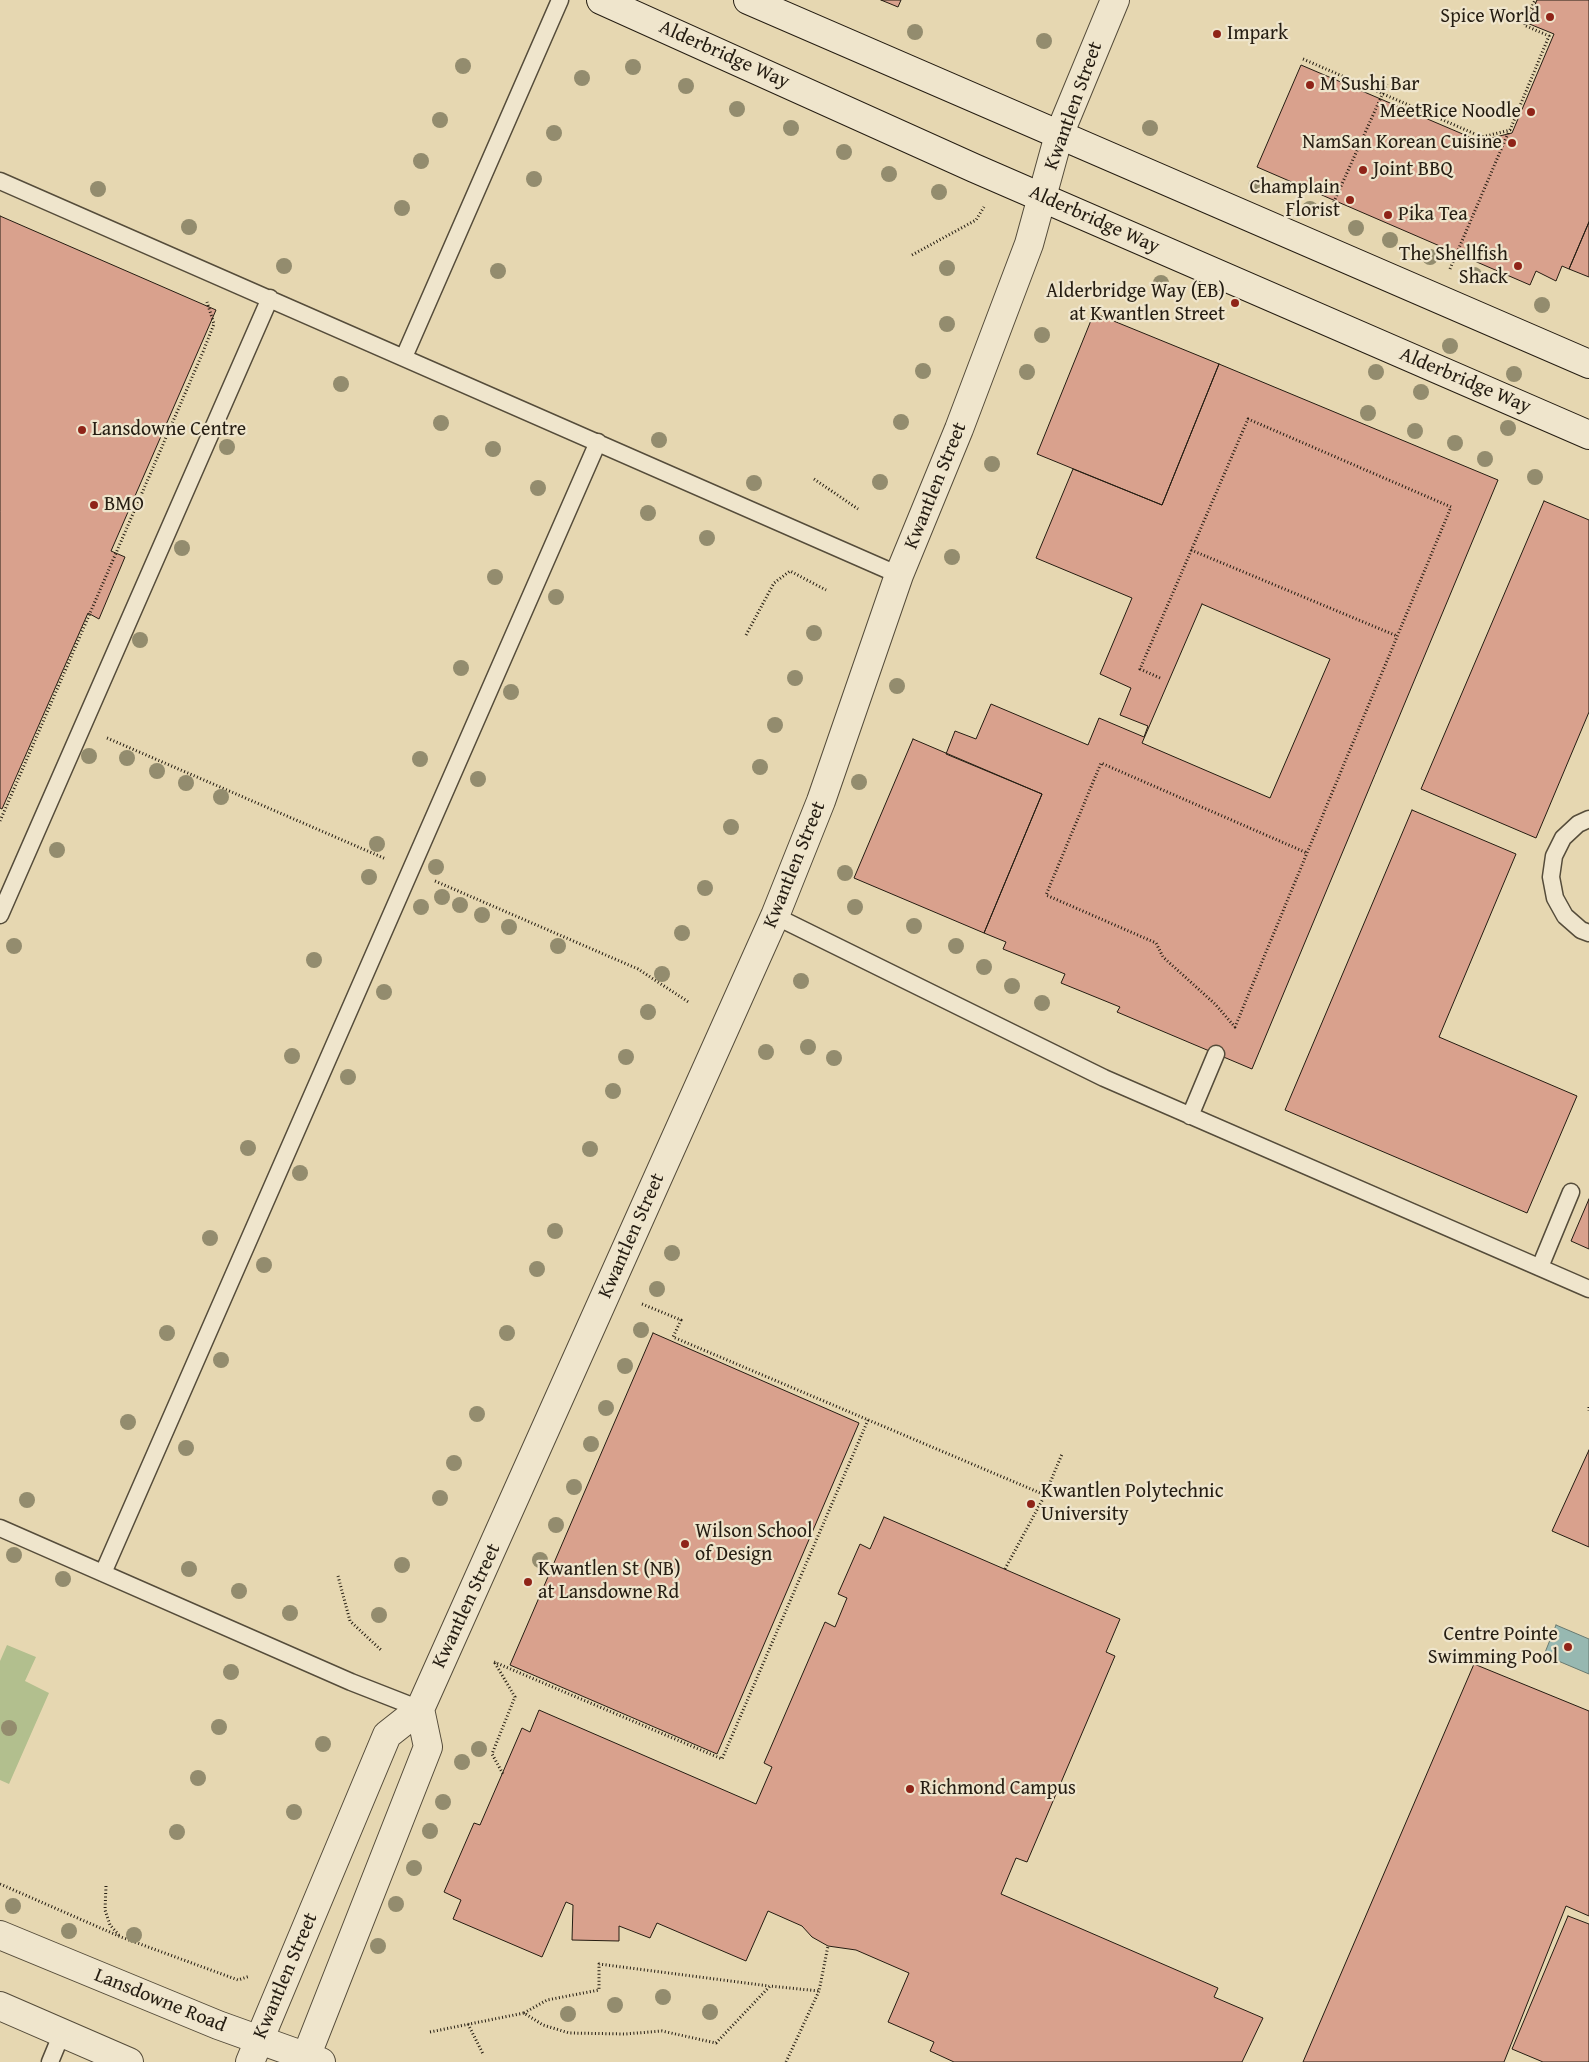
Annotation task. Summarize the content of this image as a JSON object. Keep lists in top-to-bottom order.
{
  "streets": {
    "street": ["Alderbridge Way", "Kwantlen Street", "Lansdowne Road"]
  },
  "crossings": [
    ["Alderbridge Way", "Kwantlen Street"],
    ["Kwantlen Street", "Lansdowne Road"]
  ],
  "places": [
    "Spice World",
    "Impark",
    "M Sushi Bar",
    "MeetRice Noodle",
    "NamSan Korean Cuisine",
    "Joint BBQ",
    "Champlain Florist",
    "Pika Tea",
    "The Shellfish Shack",
    "Alderbridge Way (EB) at Kwantlen Street",
    "Lansdowne Centre",
    "BMO",
    "Kwantlen Polytechnic University",
    "Wilson School of Design",
    "Kwantlen St (NB) at Lansdowne Rd",
    "Centre Pointe Swimming Pool",
    "Richmond Campus"
  ]
}
